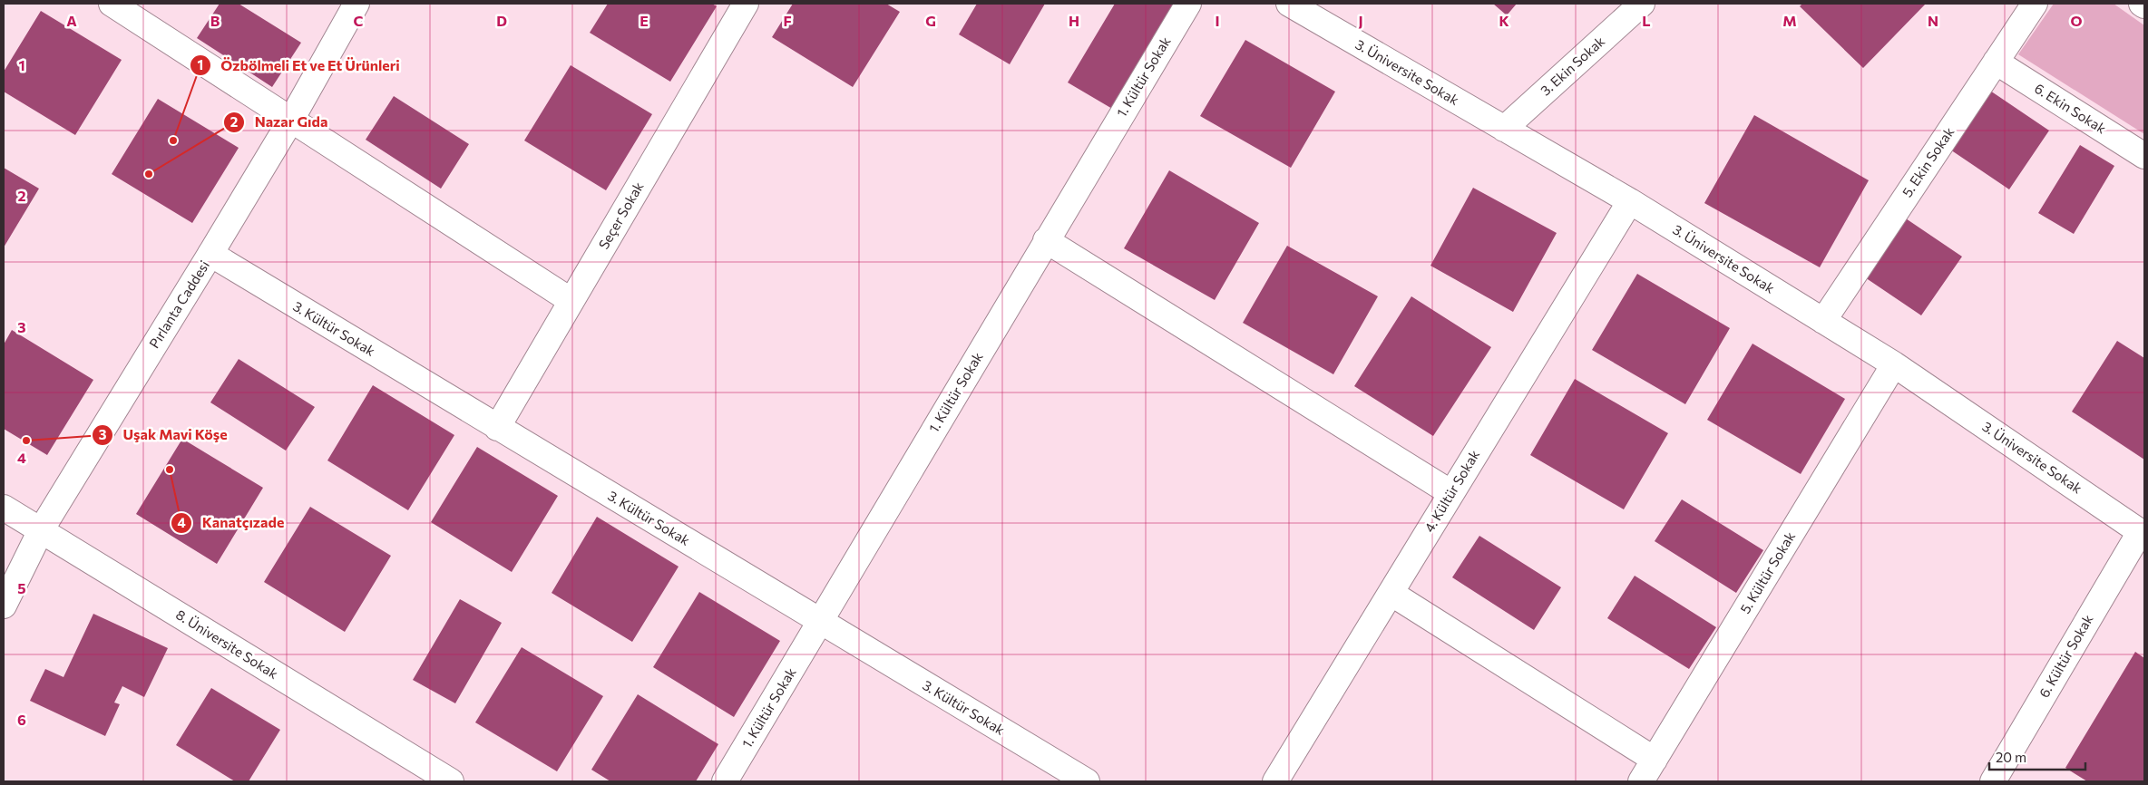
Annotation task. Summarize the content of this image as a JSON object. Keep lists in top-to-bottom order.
{
  "streets": {
    "street": [
      "3. Ekin Sokak",
      "3. Üniversite Sokak",
      "1. Kültür Sokak",
      "6. Ekin Sokak",
      "5. Ekin Sokak",
      "Seçer Sokak",
      "Pırlanta Caddesi",
      "3. Kültür Sokak",
      "4. Kültür Sokak",
      "5. Kültür Sokak",
      "8. Üniversite Sokak",
      "6. Kültür Sokak"
    ]
  },
  "crossings": [
    ["3. Ekin Sokak", "3. Üniversite Sokak"],
    ["3. Üniversite Sokak", "5. Ekin Sokak"],
    ["3. Üniversite Sokak", "4. Kültür Sokak"],
    ["3. Üniversite Sokak", "5. Kültür Sokak"],
    ["3. Üniversite Sokak", "6. Kültür Sokak"],
    ["1. Kültür Sokak", "3. Kültür Sokak"],
    ["6. Ekin Sokak", "5. Ekin Sokak"],
    ["Seçer Sokak", "3. Kültür Sokak"],
    ["Pırlanta Caddesi", "3. Kültür Sokak"],
    ["Pırlanta Caddesi", "8. Üniversite Sokak"]
  ],
  "places": [
    "Özbölmeli Et ve Et Ürünleri",
    "Nazar Gıda",
    "Uşak Mavi Köşe",
    "Kanatçızade"
  ],
  "scale_bar": "20 m",
  "grid": {
    "columns": [
      "A",
      "B",
      "C",
      "D",
      "E",
      "F",
      "G",
      "H",
      "I",
      "J",
      "K",
      "L",
      "M",
      "N",
      "O"
    ],
    "rows": [
      "1",
      "2",
      "3",
      "4",
      "5",
      "6"
    ]
  }
}
